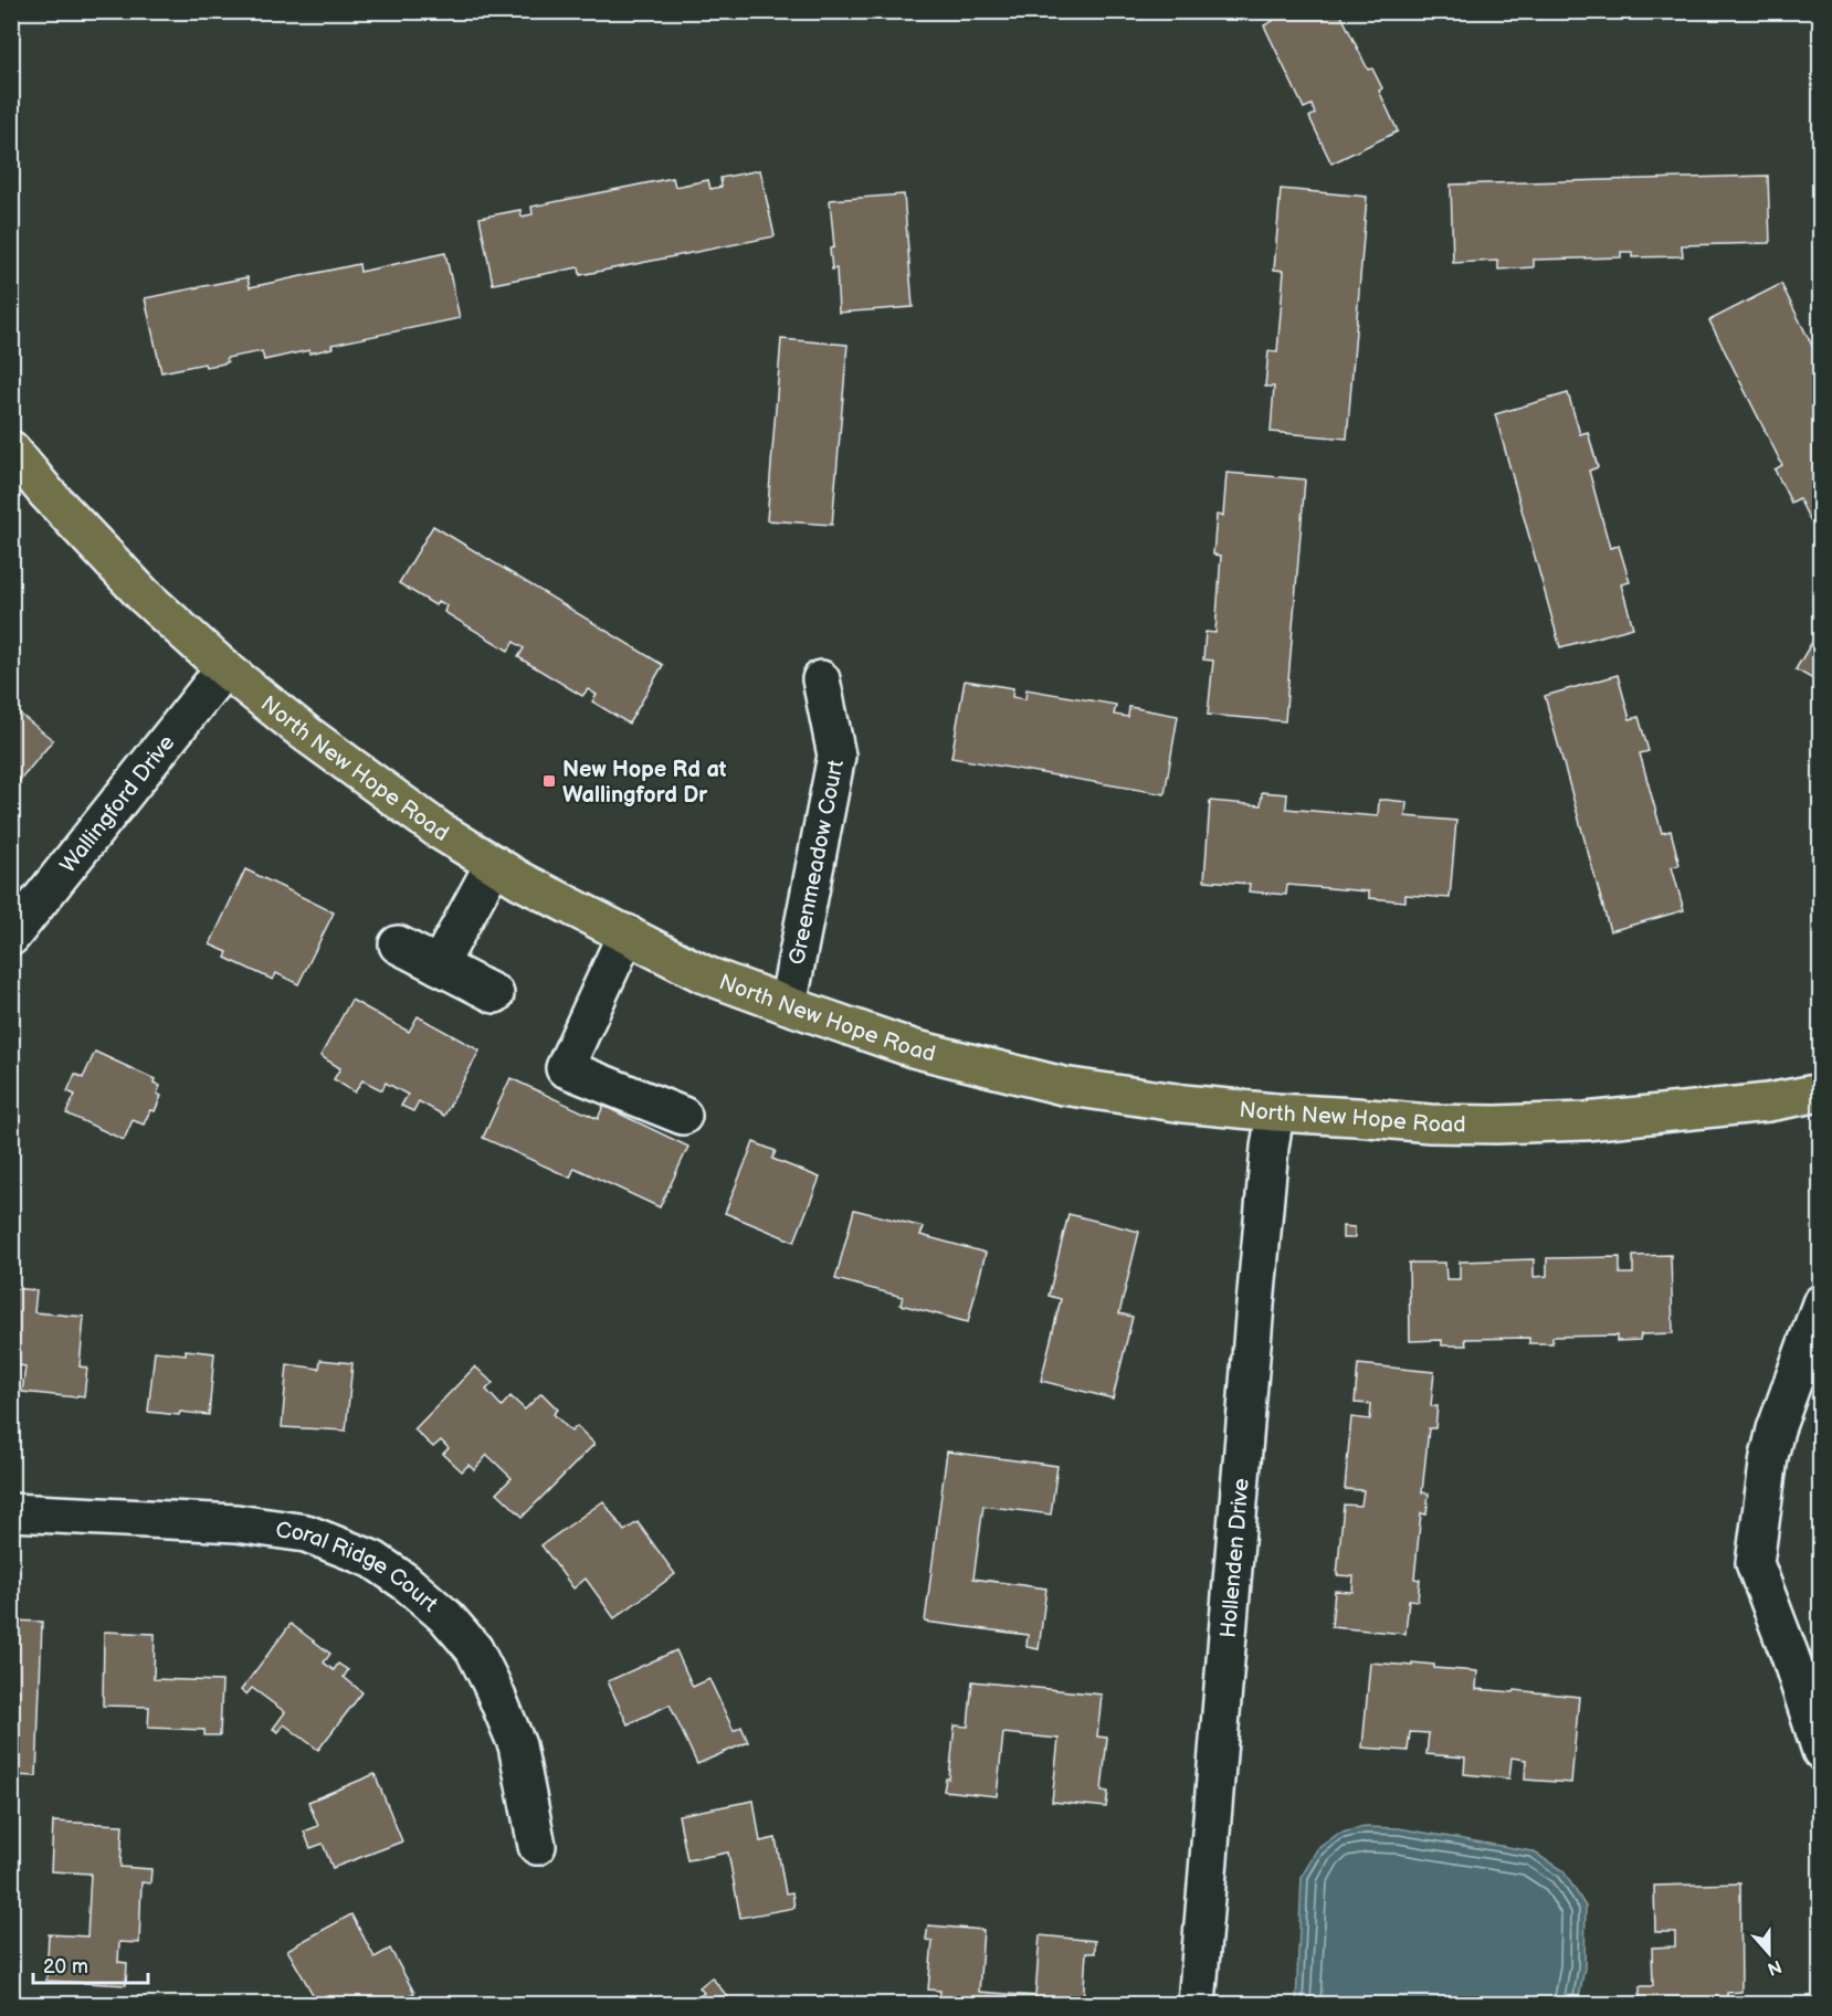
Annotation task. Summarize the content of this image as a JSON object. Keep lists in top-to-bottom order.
{
  "streets": {
    "main road": ["North New Hope Road"],
    "street": [
      "Wallingford Drive",
      "Greenmeadow Court",
      "Hollenden Drive",
      "Coral Ridge Court"
    ]
  },
  "crossings": [
    ["North New Hope Road", "Wallingford Drive"],
    ["North New Hope Road", "Greenmeadow Court"],
    ["North New Hope Road", "Hollenden Drive"]
  ],
  "places": {
    "transit": ["New Hope Rd at Wallingford Dr"]
  },
  "scale_bar": "20 m",
  "north": "bottom"
}
